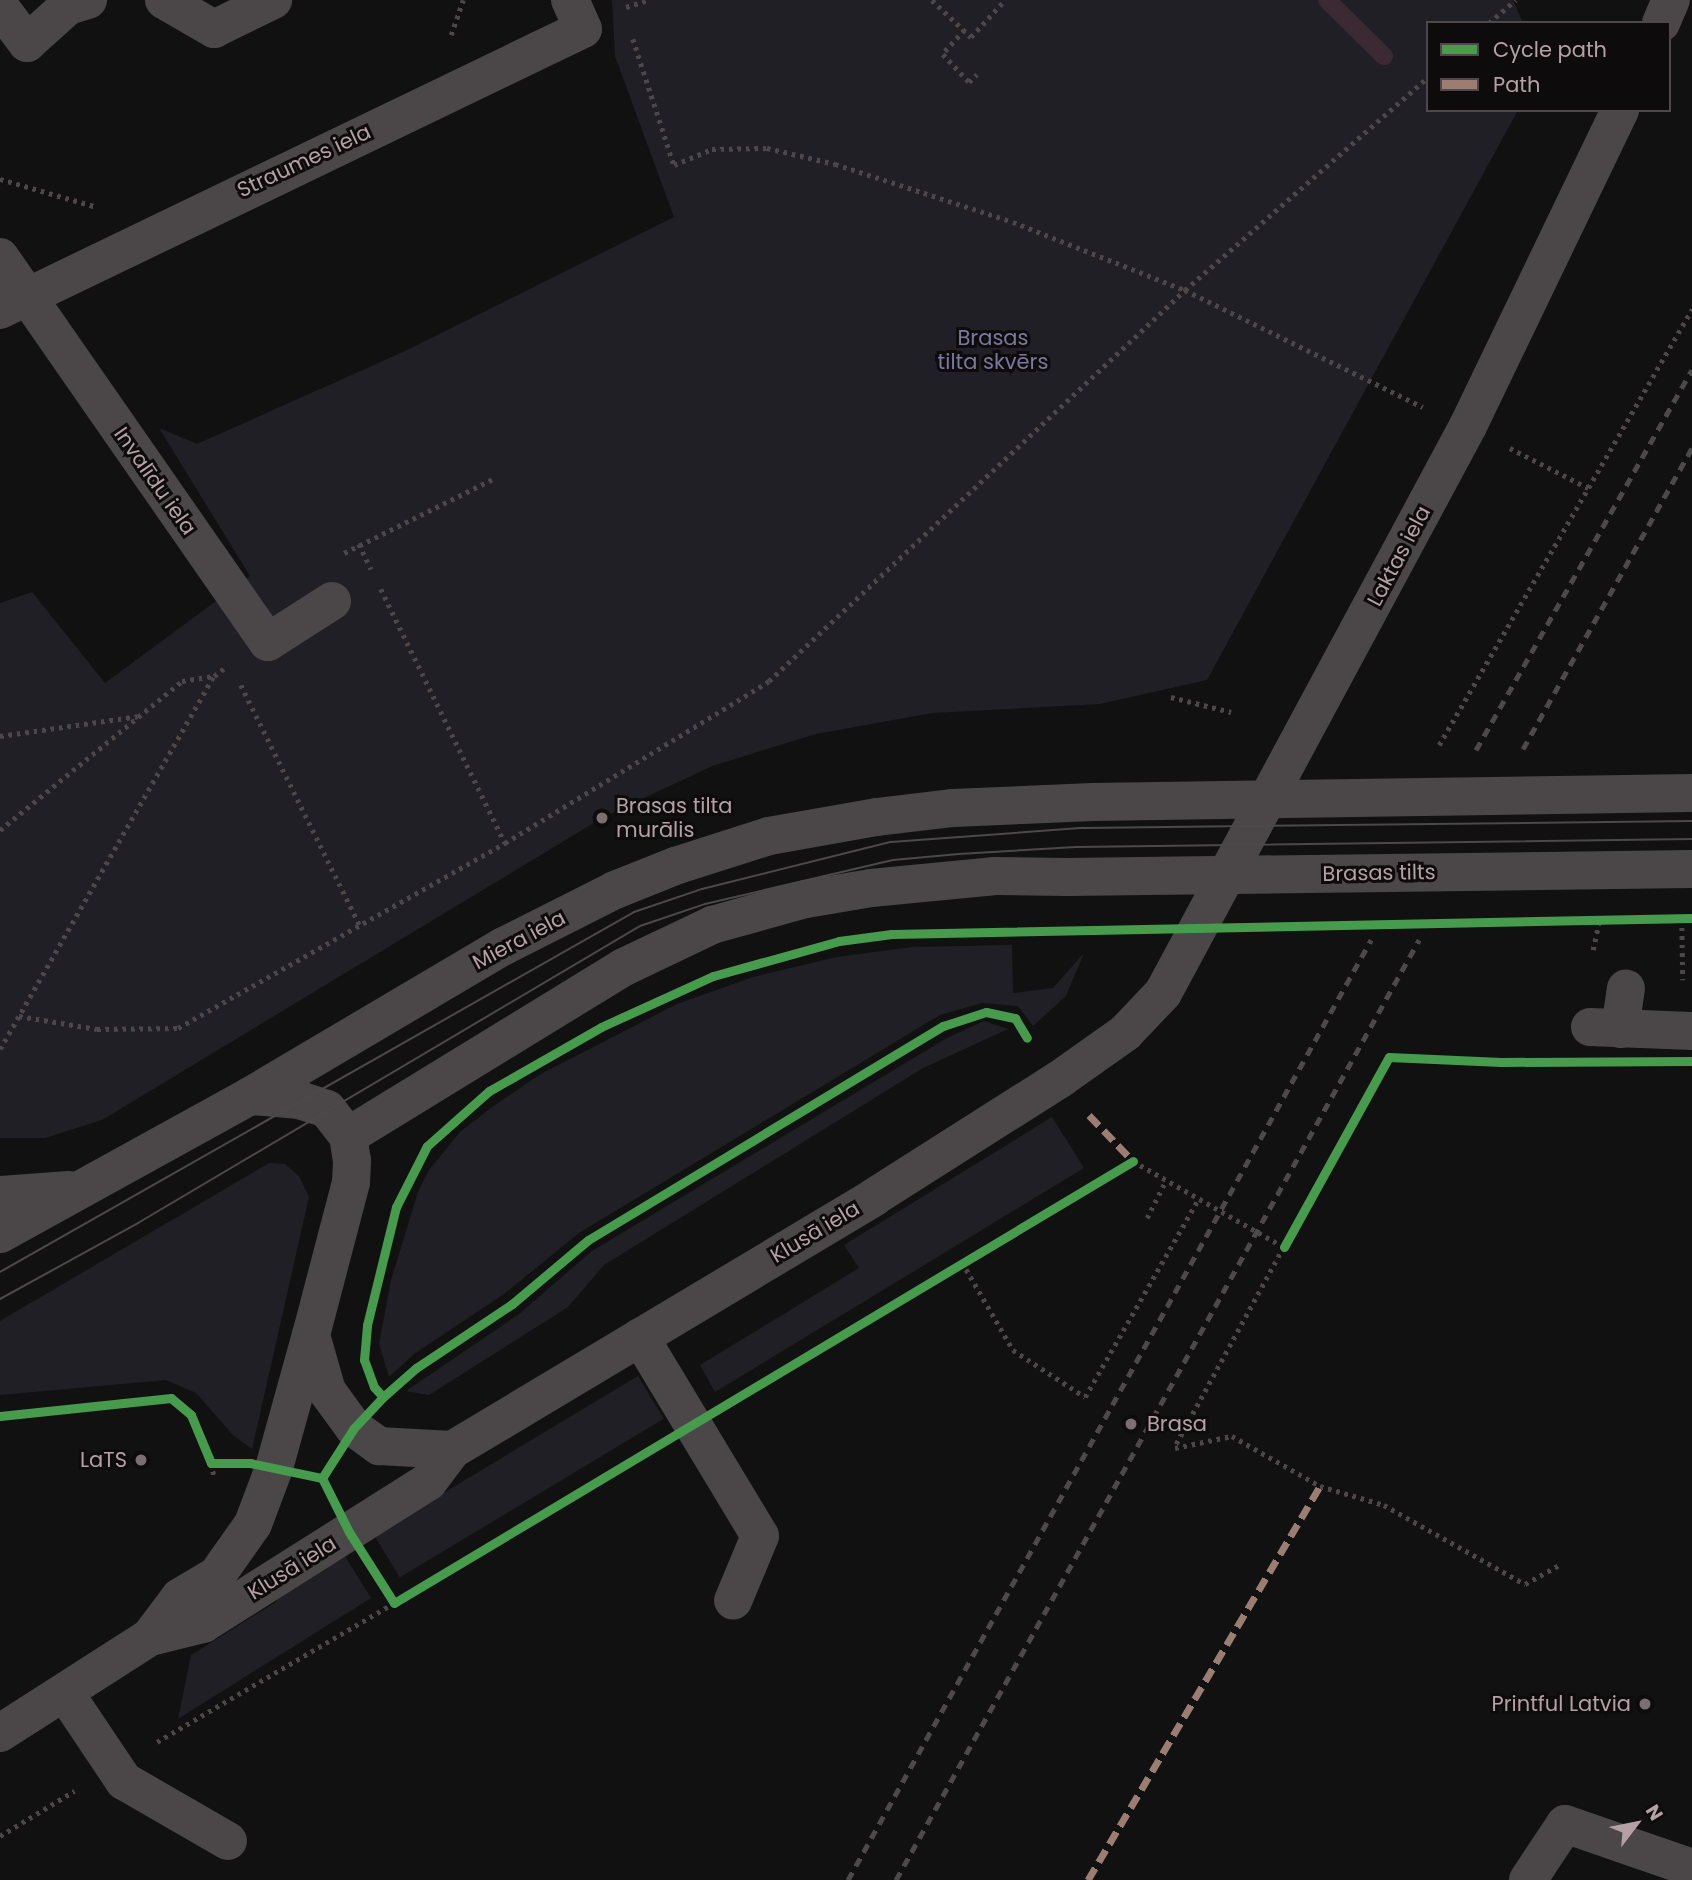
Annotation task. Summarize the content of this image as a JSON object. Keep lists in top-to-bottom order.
{
  "streets": {
    "street": [
      "Straumes iela",
      "Invalīdu iela",
      "Laktas iela",
      "Brasas tilts",
      "Miera iela",
      "Klusā iela"
    ]
  },
  "crossings": [
    ["Straumes iela", "Invalīdu iela"],
    ["Laktas iela", "Klusā iela"],
    ["Brasas tilts", "Klusā iela"]
  ],
  "parks": ["Brasas tilta skvērs"],
  "places": [
    "Brasas tilta murālis",
    "Brasa",
    "LaTS",
    "Printful Latvia"
  ],
  "legend": ["Cycle path", "Path"],
  "north": "top right"
}
